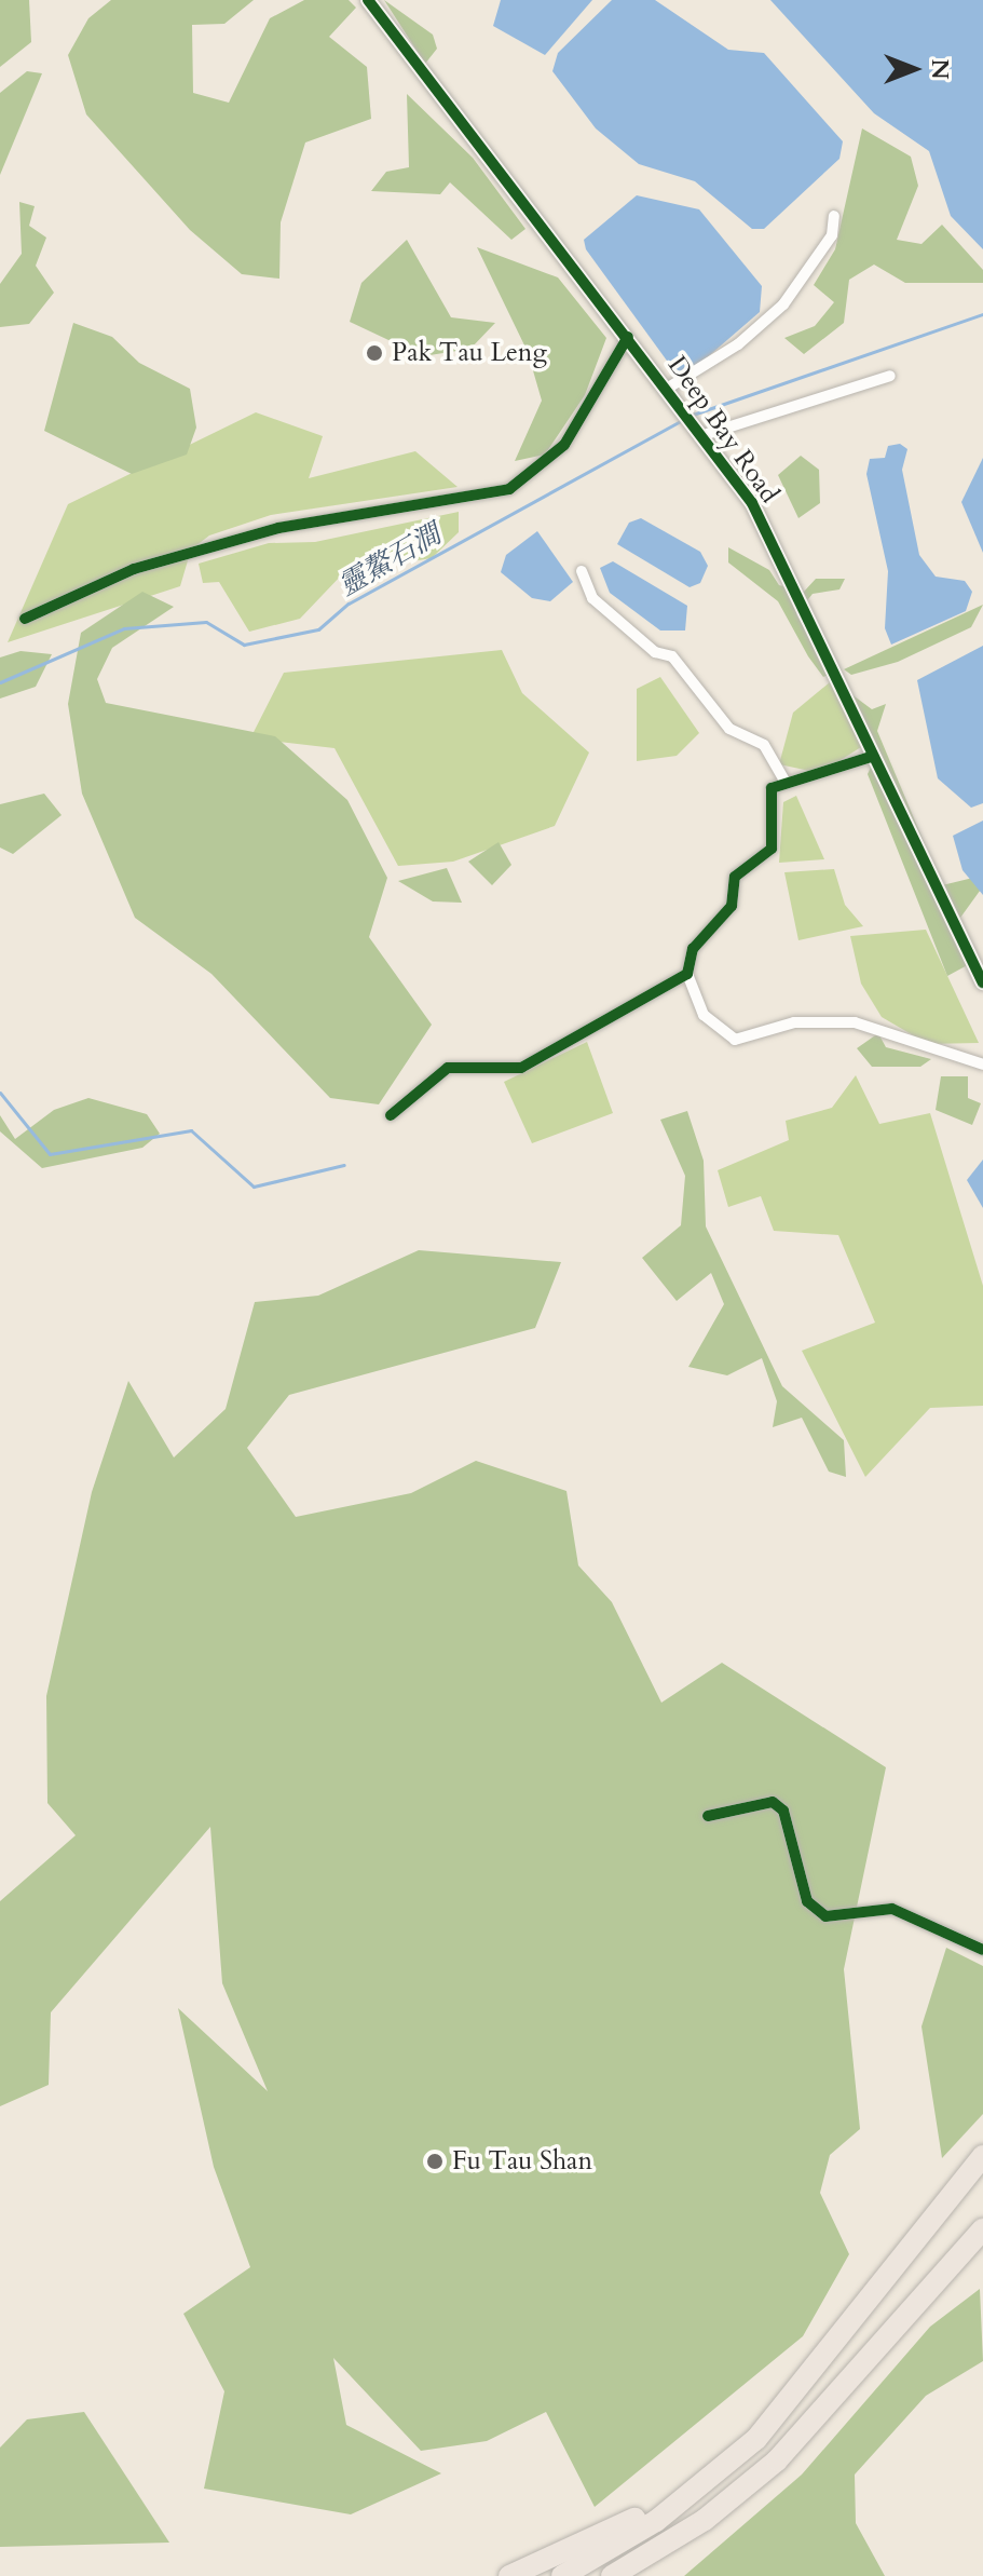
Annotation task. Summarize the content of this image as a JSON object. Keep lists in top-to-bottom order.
{
  "streets": {
    "street": ["Deep Bay Road"]
  },
  "water": ["靈鰲石澗"],
  "places": ["Pak Tau Leng", "Fu Tau Shan"],
  "north": "right"
}
